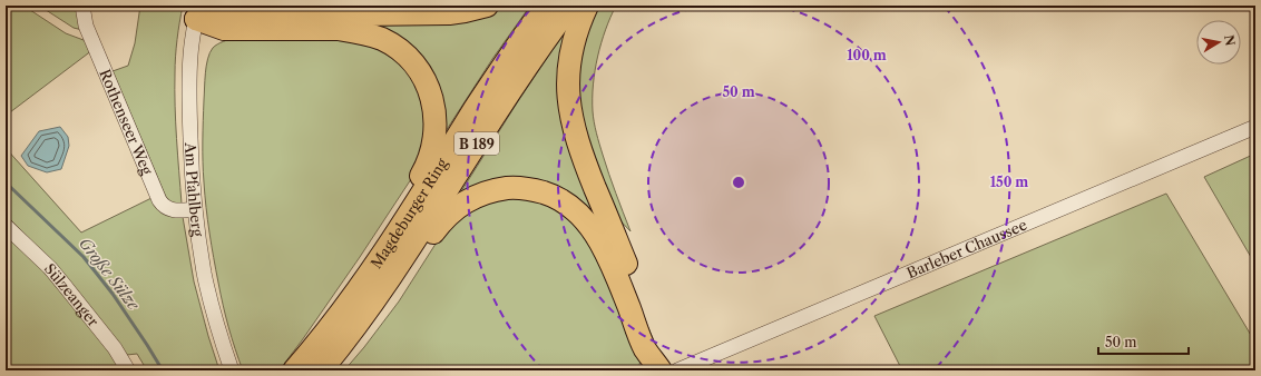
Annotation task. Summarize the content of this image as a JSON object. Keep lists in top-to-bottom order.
{
  "streets": {
    "highway": ["B 189", "Magdeburger Ring"],
    "street": [
      "Rothenseer Weg",
      "Am Pfahlberg",
      "Barleber Chaussee",
      "Sülzeanger"
    ]
  },
  "crossings": [
    ["Rothenseer Weg", "Am Pfahlberg"]
  ],
  "water": ["Große Sülze"],
  "scale_bar": "50 m",
  "north": "right",
  "rings": ["100 m", "50 m", "150 m"]
}
